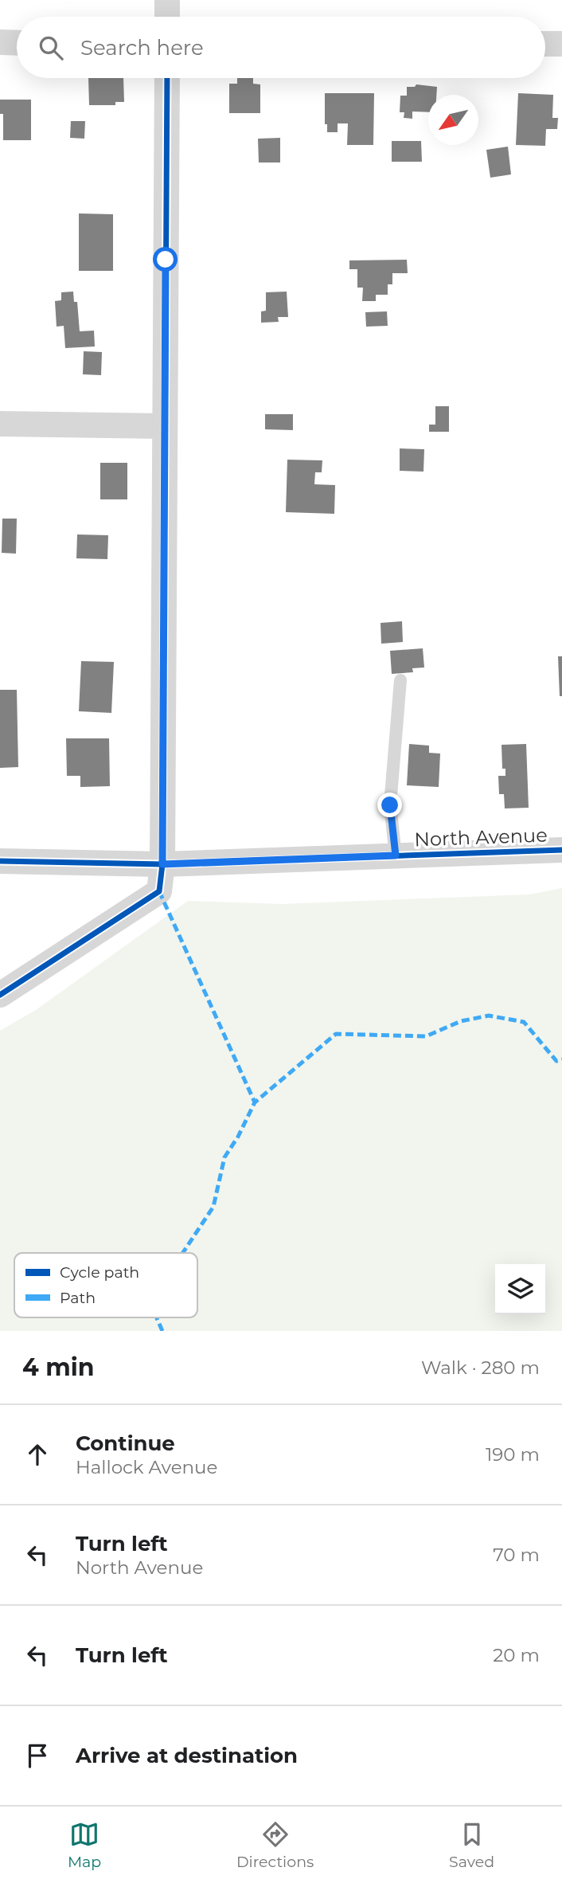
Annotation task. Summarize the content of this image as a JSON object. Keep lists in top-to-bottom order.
{
  "streets": {
    "street": ["North Avenue"]
  },
  "legend": ["Cycle path", "Path"],
  "north": "bottom left",
  "page": {
    "search": "Search here",
    "heading": ["4 min", "Walk · 280 m"],
    "list": [
      ["Continue", "Hallock Avenue", "190 m"],
      ["Turn left", "North Avenue", "70 m"],
      ["Turn left", "20 m"],
      "Arrive at destination"
    ],
    "nav": ["Map", "Directions", "Saved"]
  }
}
